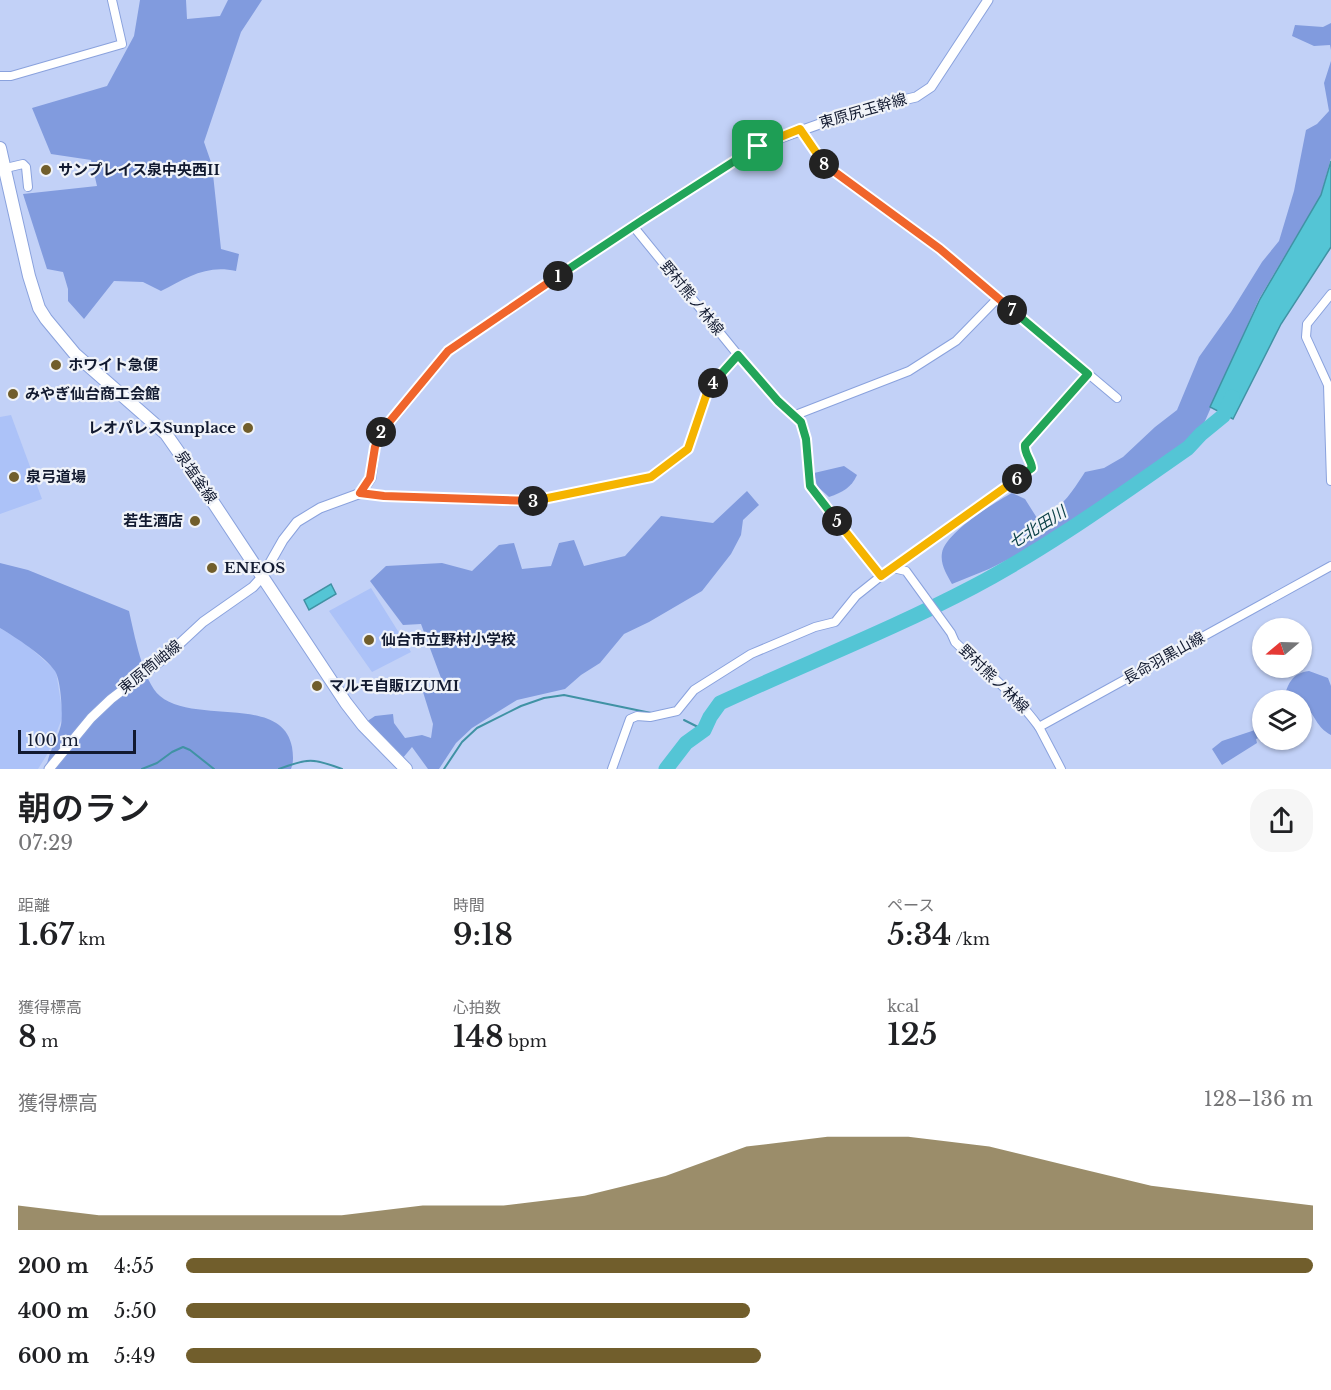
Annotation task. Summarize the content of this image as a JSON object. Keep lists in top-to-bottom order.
{
  "streets": {
    "main road": ["泉塩釜線"],
    "street": [
      "東原尻玉幹線",
      "野村熊ノ林線",
      "長命羽黒山線",
      "東原筒岫線"
    ]
  },
  "crossings": [
    ["東原尻玉幹線", "野村熊ノ林線"],
    ["野村熊ノ林線", "長命羽黒山線"],
    ["泉塩釜線", "東原筒岫線"]
  ],
  "water": ["七北田川"],
  "places": [
    "サンプレイス泉中央西II",
    "ホワイト急便",
    "みやぎ仙台商工会館",
    "レオパレスSunplace",
    "泉弓道場",
    "若生酒店",
    "ENEOS",
    "仙台市立野村小学校",
    "マルモ自販IZUMI"
  ],
  "scale_bar": "100 m",
  "north": "left",
  "page": {
    "pins": [
      "8",
      "1",
      "7",
      "4",
      "2",
      "6",
      "3",
      "5"
    ],
    "scale": "100 m",
    "heading": ["朝のラン", "07:29"],
    "stats": [
      ["距離", "1.67 km"],
      ["時間", "9:18"],
      ["ペース", "5:34 /km"],
      ["獲得標高", "8 m"],
      ["心拍数", "148 bpm"],
      ["kcal", "125"]
    ],
    "chart": ["獲得標高", "128–136 m"],
    "list": [
      {
        "name": "200 m",
        "note": "4:55"
      },
      {
        "name": "400 m",
        "note": "5:50"
      },
      {
        "name": "600 m",
        "note": "5:49"
      }
    ]
  }
}
